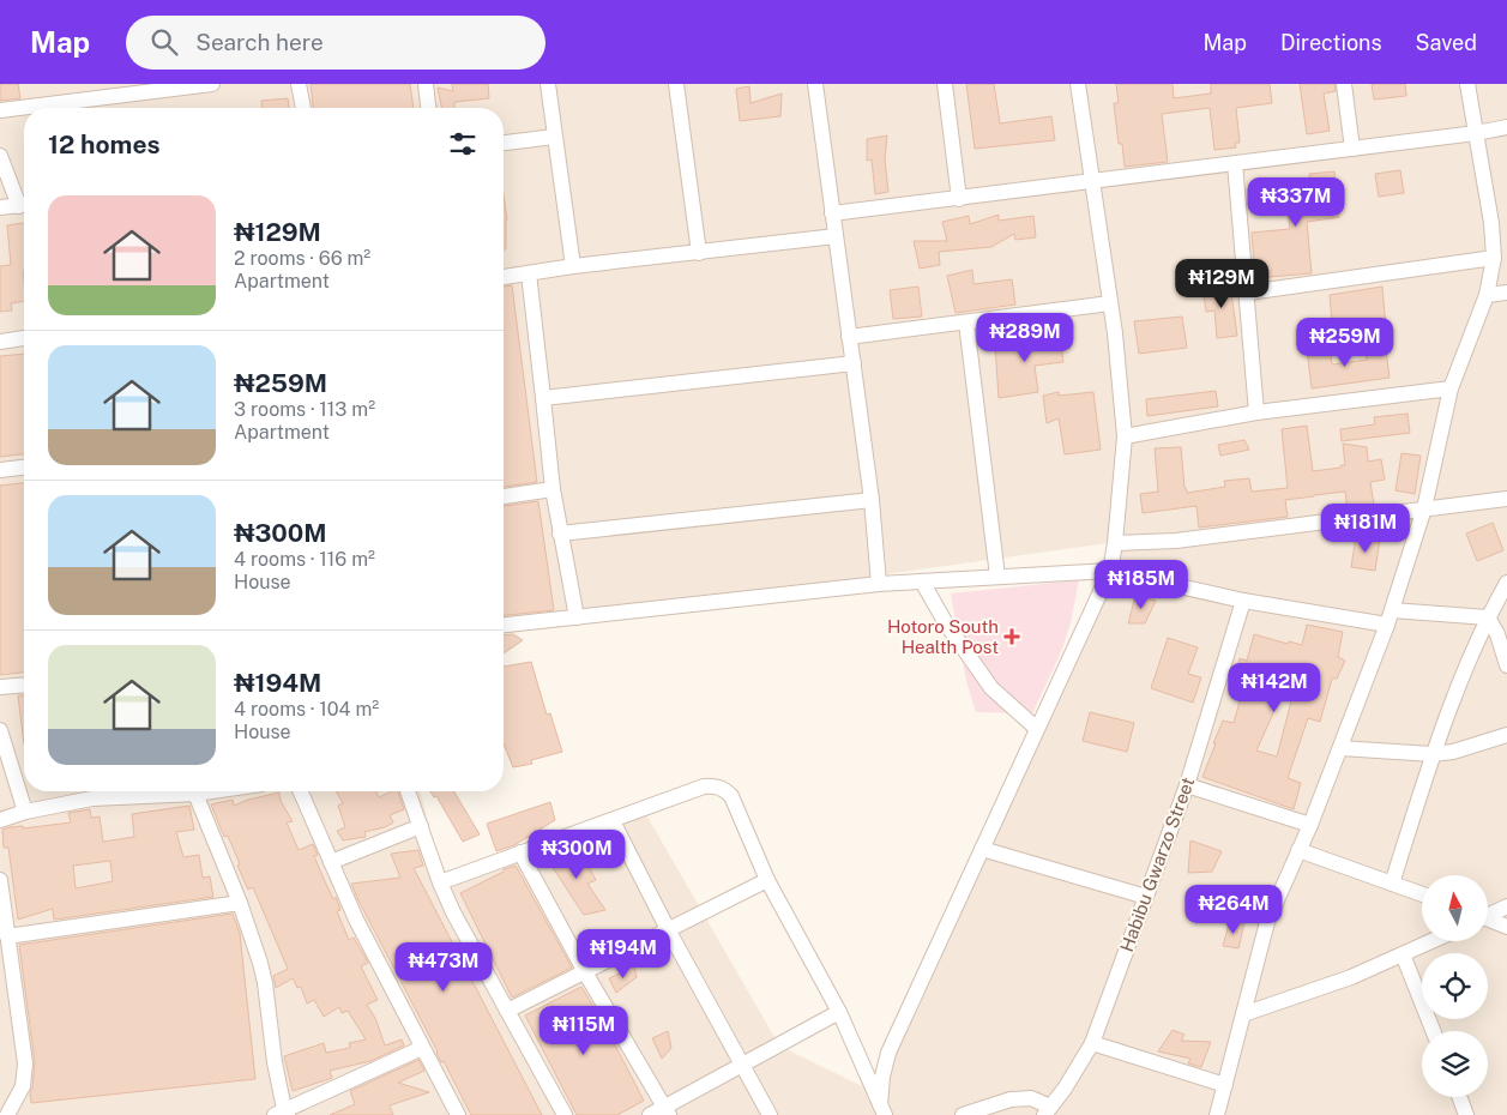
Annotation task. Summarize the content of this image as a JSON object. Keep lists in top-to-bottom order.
{
  "streets": {
    "street": ["Habibu Gwarzo Street"]
  },
  "places": {
    "health": ["Hotoro South Health Post"]
  },
  "north": "top",
  "page": {
    "header": "Map",
    "search": "Search here",
    "nav": ["Map", "Directions", "Saved"],
    "heading": "12 homes",
    "price": [
      "₦337M",
      "₦129M",
      "₦289M",
      "₦259M",
      "₦181M",
      "₦185M",
      "₦142M",
      "₦300M",
      "₦264M",
      "₦194M",
      "₦473M",
      "₦115M"
    ],
    "list": [
      {
        "name": "₦129M",
        "note": "2 rooms · 66 m² · Apartment"
      },
      {
        "name": "₦259M",
        "note": "3 rooms · 113 m² · Apartment"
      },
      {
        "name": "₦300M",
        "note": "4 rooms · 116 m² · House"
      },
      {
        "name": "₦194M",
        "note": "4 rooms · 104 m² · House"
      }
    ]
  }
}
